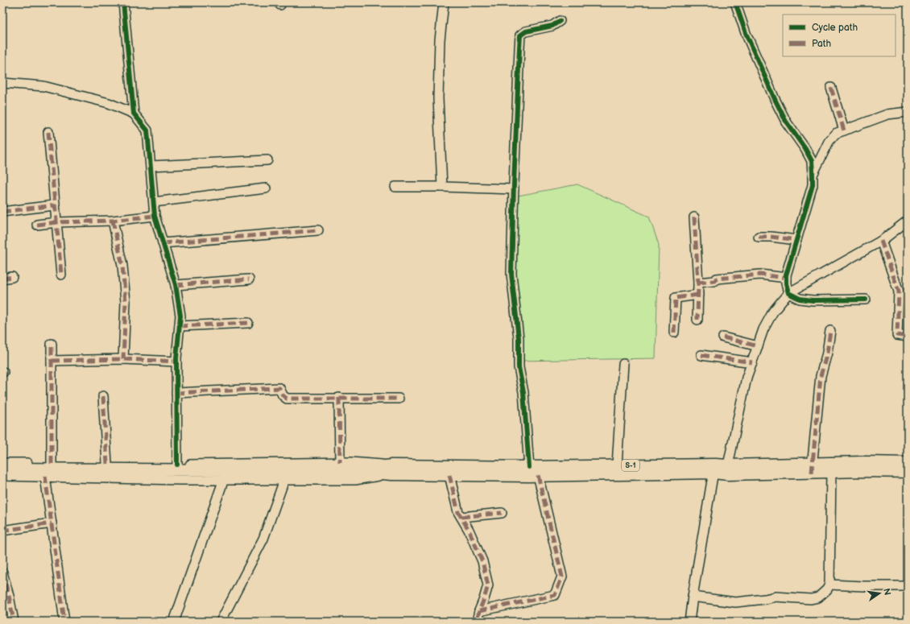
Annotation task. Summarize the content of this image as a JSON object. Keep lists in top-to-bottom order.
{
  "streets": {
    "main road": ["S-1"]
  },
  "legend": ["Cycle path", "Path"],
  "north": "right"
}
